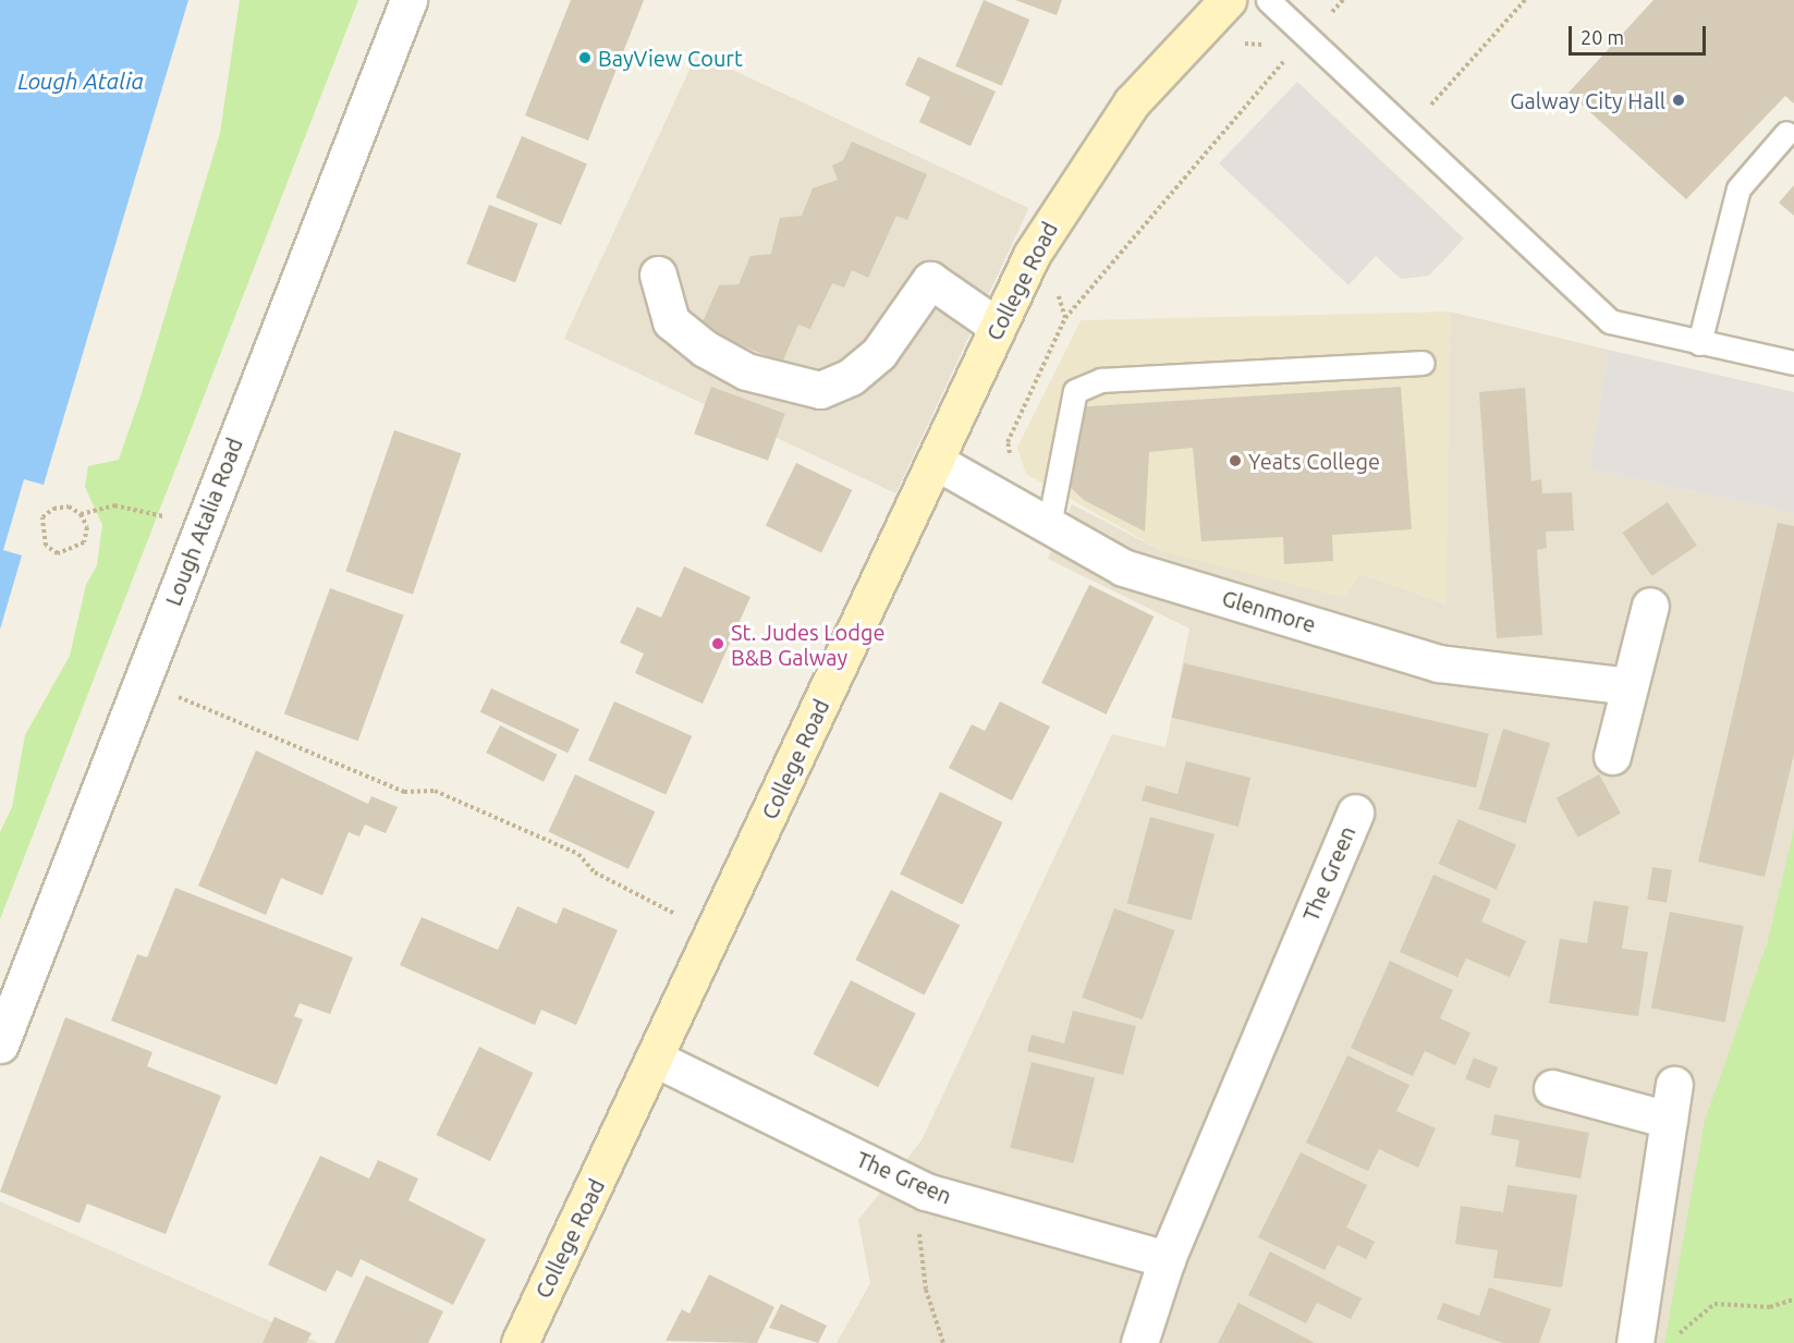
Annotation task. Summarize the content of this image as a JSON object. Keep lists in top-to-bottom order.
{
  "streets": {
    "main road": ["College Road"],
    "street": ["Lough Atalia Road", "Glenmore", "The Green"]
  },
  "crossings": [
    ["College Road", "Glenmore"],
    ["College Road", "The Green"]
  ],
  "water": ["Lough Atalia"],
  "places": [
    "BayView Court",
    "Galway City Hall",
    "Yeats College",
    "St. Judes Lodge B&B Galway"
  ],
  "scale_bar": "20 m"
}
